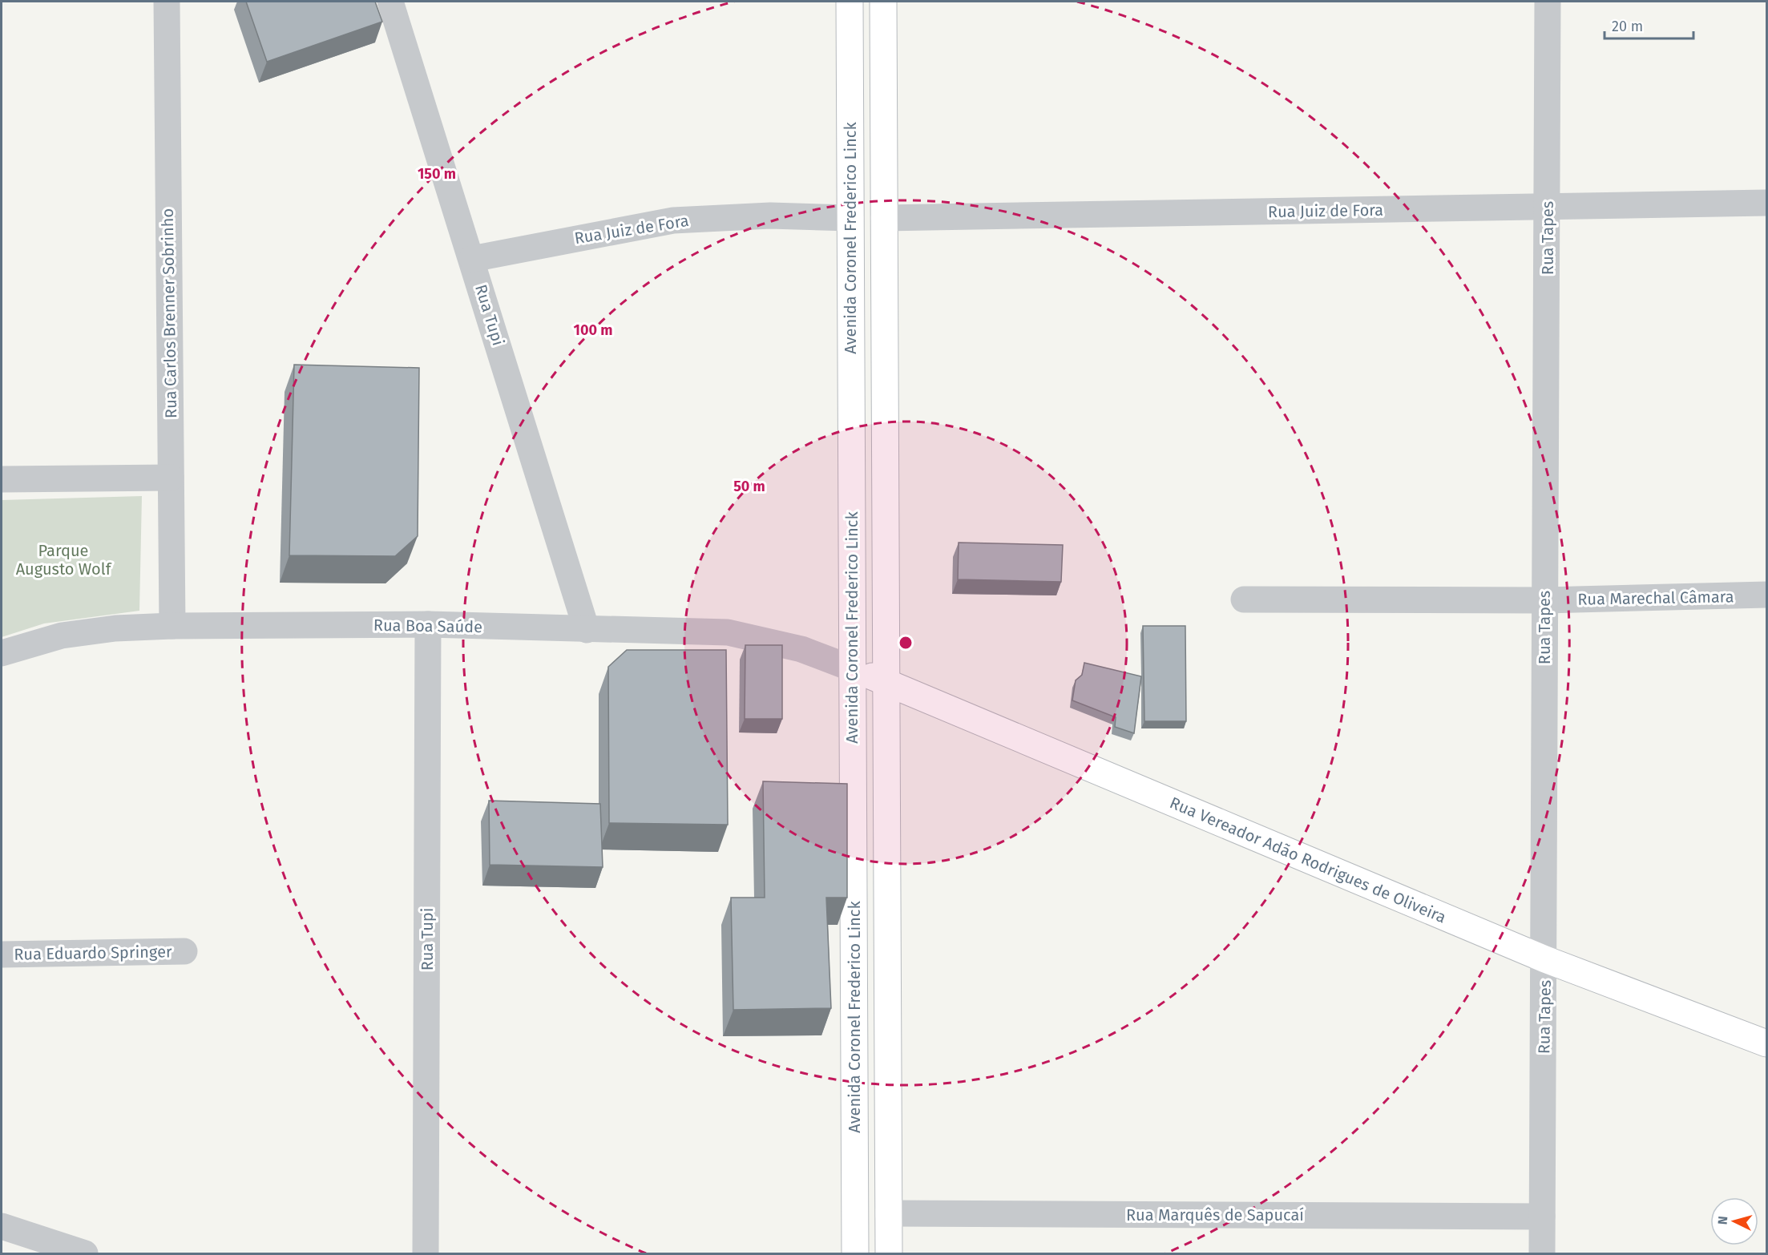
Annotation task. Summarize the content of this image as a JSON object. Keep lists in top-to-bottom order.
{
  "streets": {
    "main road": ["Avenida Coronel Frederico Linck", "Rua Vereador Adão Rodrigues de Oliveira"],
    "street": [
      "Rua Juiz de Fora",
      "Rua Tapes",
      "Rua Carlos Brenner Sobrinho",
      "Rua Tupi",
      "Rua Marechal Câmara",
      "Rua Boa Saúde",
      "Rua Eduardo Springer",
      "Rua Marquês de Sapucaí"
    ]
  },
  "crossings": [
    ["Rua Juiz de Fora", "Avenida Coronel Frederico Linck"],
    ["Rua Juiz de Fora", "Rua Tapes"],
    ["Rua Juiz de Fora", "Rua Tupi"],
    ["Avenida Coronel Frederico Linck", "Rua Boa Saúde"],
    ["Avenida Coronel Frederico Linck", "Rua Vereador Adão Rodrigues de Oliveira"],
    ["Rua Tapes", "Rua Marechal Câmara"],
    ["Rua Tapes", "Rua Vereador Adão Rodrigues de Oliveira"],
    ["Rua Tapes", "Rua Marquês de Sapucaí"],
    ["Rua Carlos Brenner Sobrinho", "Rua Boa Saúde"],
    ["Rua Tupi", "Rua Boa Saúde"],
    ["Rua Boa Saúde", "Rua Vereador Adão Rodrigues de Oliveira"]
  ],
  "parks": ["Parque Augusto Wolf"],
  "scale_bar": "20 m",
  "north": "left",
  "rings": ["150 m", "100 m", "50 m"]
}
